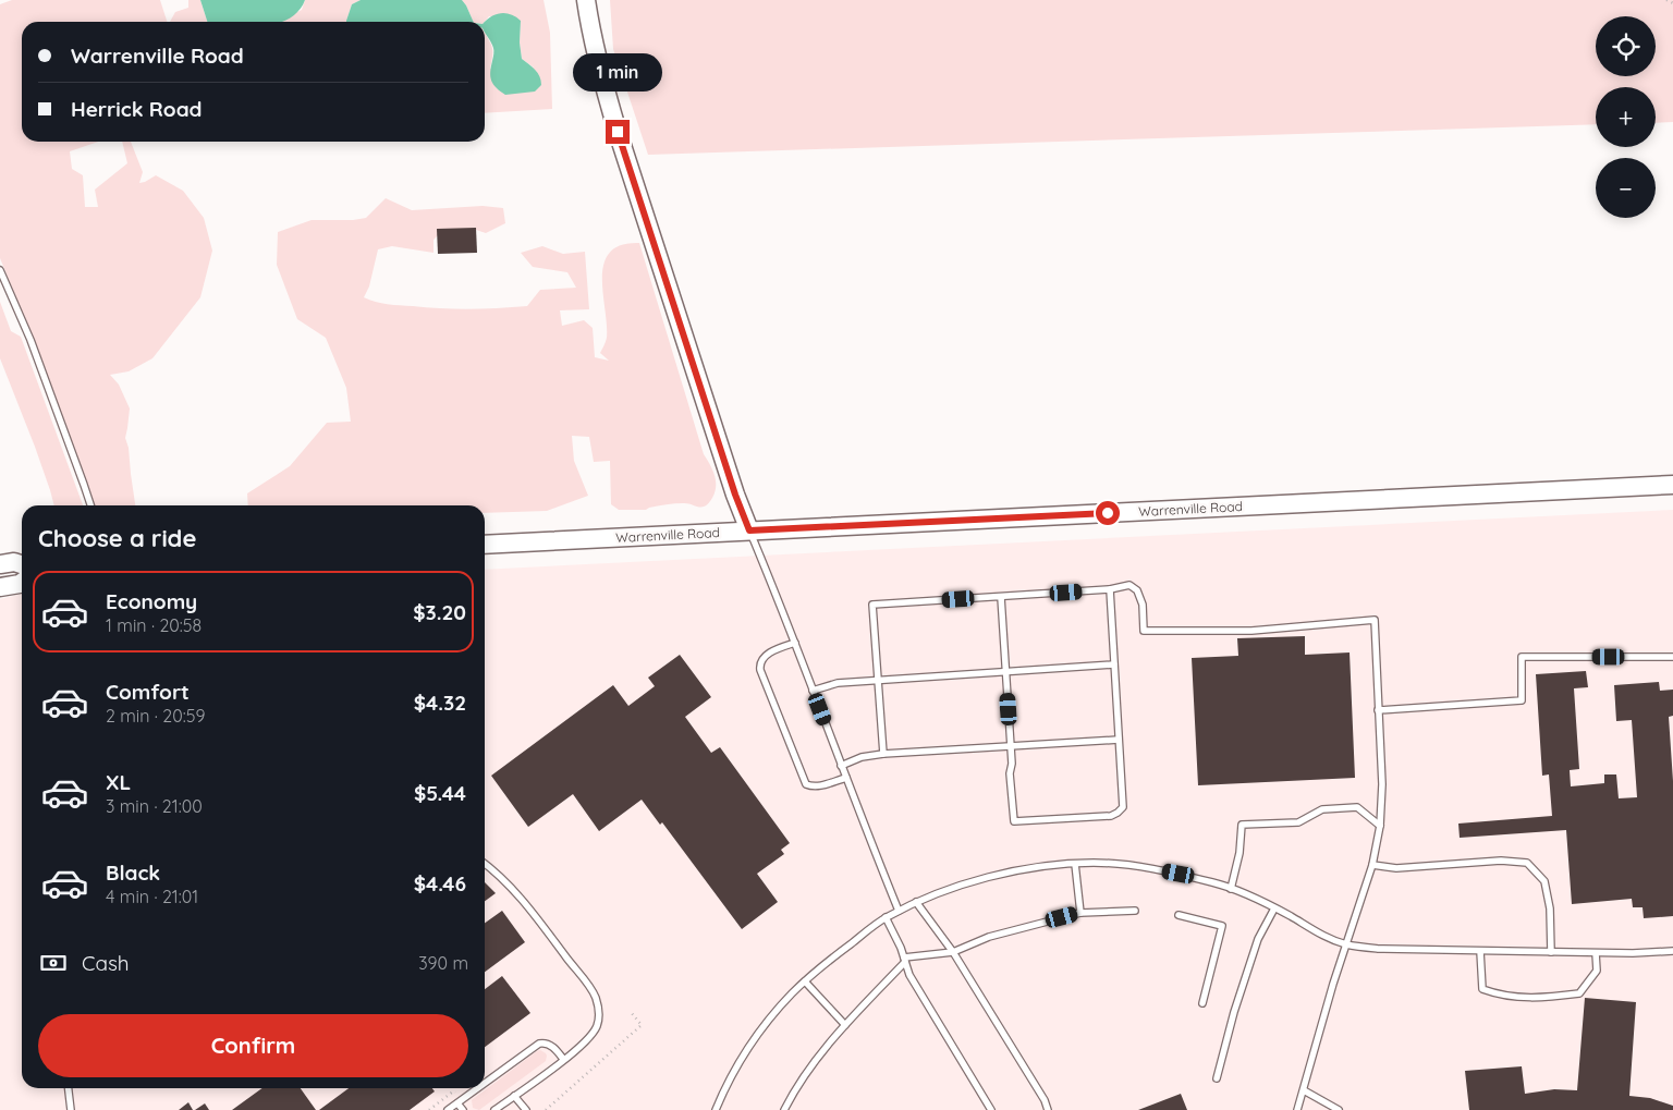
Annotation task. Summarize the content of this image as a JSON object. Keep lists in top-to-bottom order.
{
  "streets": {
    "main road": ["Warrenville Road"]
  },
  "page": {
    "map_buttons": ["+", "−"],
    "banner": ["Warrenville Road", "Herrick Road"],
    "bubble": "1 min",
    "heading": "Choose a ride",
    "list": [
      {
        "name": "Economy",
        "note": "1 min · 20:58",
        "value": "$3.20"
      },
      {
        "name": "Comfort",
        "note": "2 min · 20:59",
        "value": "$4.32"
      },
      {
        "name": "XL",
        "note": "3 min · 21:00",
        "value": "$5.44"
      },
      {
        "name": "Black",
        "note": "4 min · 21:01",
        "value": "$4.46"
      }
    ],
    "pay": ["Cash", "390 m"],
    "buttons": "Confirm"
  }
}
